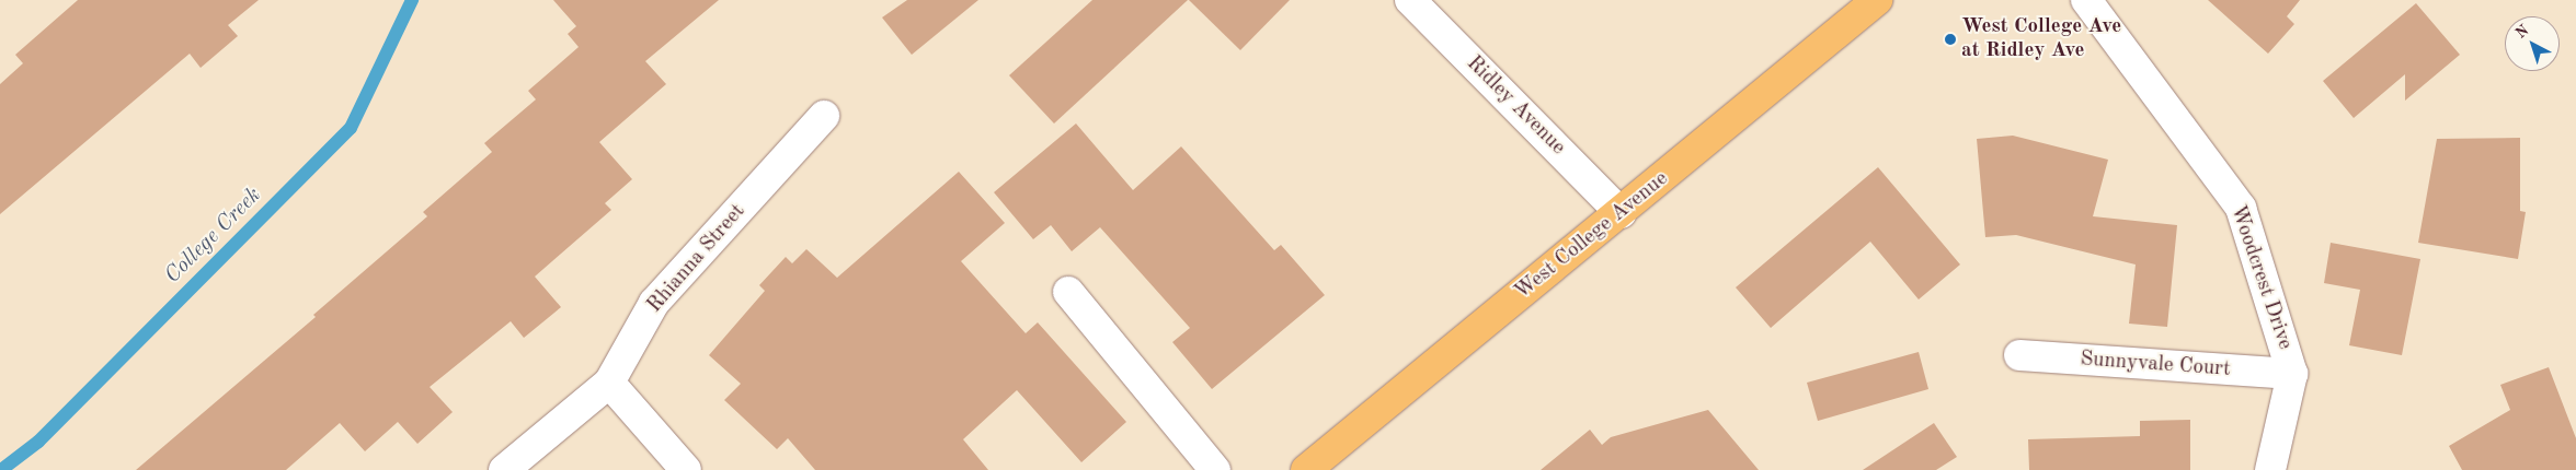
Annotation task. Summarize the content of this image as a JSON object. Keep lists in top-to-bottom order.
{
  "streets": {
    "main road": ["West College Avenue"],
    "street": [
      "Ridley Avenue",
      "Rhianna Street",
      "Woodcrest Drive",
      "Sunnyvale Court"
    ]
  },
  "crossings": [
    ["Ridley Avenue", "West College Avenue"],
    ["Woodcrest Drive", "Sunnyvale Court"]
  ],
  "water": ["College Creek"],
  "places": ["West College Ave at Ridley Ave"],
  "north": "top left"
}
